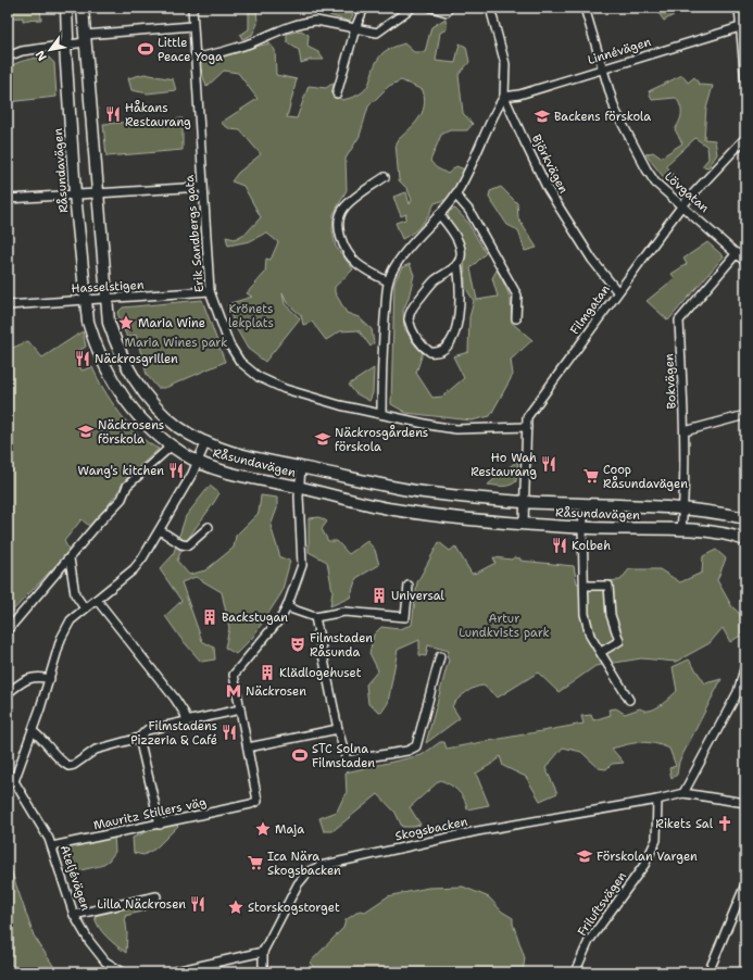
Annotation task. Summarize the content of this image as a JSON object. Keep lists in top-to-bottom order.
{
  "streets": {
    "street": [
      "Linnévägen",
      "Björkvägen",
      "Råsundavägen",
      "Lövgatan",
      "Erik Sandbergs gata",
      "Hasselstigen",
      "Filmgatan",
      "Bokvägen",
      "Mauritz Stillers väg",
      "Skogsbacken",
      "Ateljévägen",
      "Friluftsvägen"
    ]
  },
  "crossings": [
    ["Linnévägen", "Björkvägen"],
    ["Linnévägen", "Lövgatan"],
    ["Björkvägen", "Filmgatan"],
    ["Råsundavägen", "Hasselstigen"],
    ["Råsundavägen", "Filmgatan"],
    ["Råsundavägen", "Bokvägen"],
    ["Lövgatan", "Filmgatan"],
    ["Lövgatan", "Bokvägen"],
    ["Erik Sandbergs gata", "Hasselstigen"],
    ["Erik Sandbergs gata", "Filmgatan"],
    ["Mauritz Stillers väg", "Ateljévägen"],
    ["Skogsbacken", "Friluftsvägen"]
  ],
  "parks": ["Krönets lekplats", "Maria Wines park", "Artur Lundkvists park"],
  "places": {
    "sports": ["Little Peace Yoga", "STC Solna Filmstaden"],
    "restaurant": [
      "Håkans Restaurang",
      "Näckrosgrillen",
      "Ho Wah Restaurang",
      "Wang's kitchen",
      "Kolbeh",
      "Filmstadens Pizzeria & Café",
      "Lilla Näckrosen"
    ],
    "school or university": [
      "Backens förskola",
      "Näckrosens förskola",
      "Näckrosgårdens förskola",
      "Förskolan Vargen"
    ],
    "place": ["Maria Wine", "Maja", "Storskogstorget"],
    "supermarket": ["Coop Råsundavägen", "Ica Nära Skogsbacken"],
    "building": ["Universal", "Backstugan", "Klädlogehuset"],
    "theatre": ["Filmstaden Råsunda"],
    "metro station": ["Näckrosen"],
    "church": ["Rikets Sal"]
  },
  "north": "bottom left"
}
